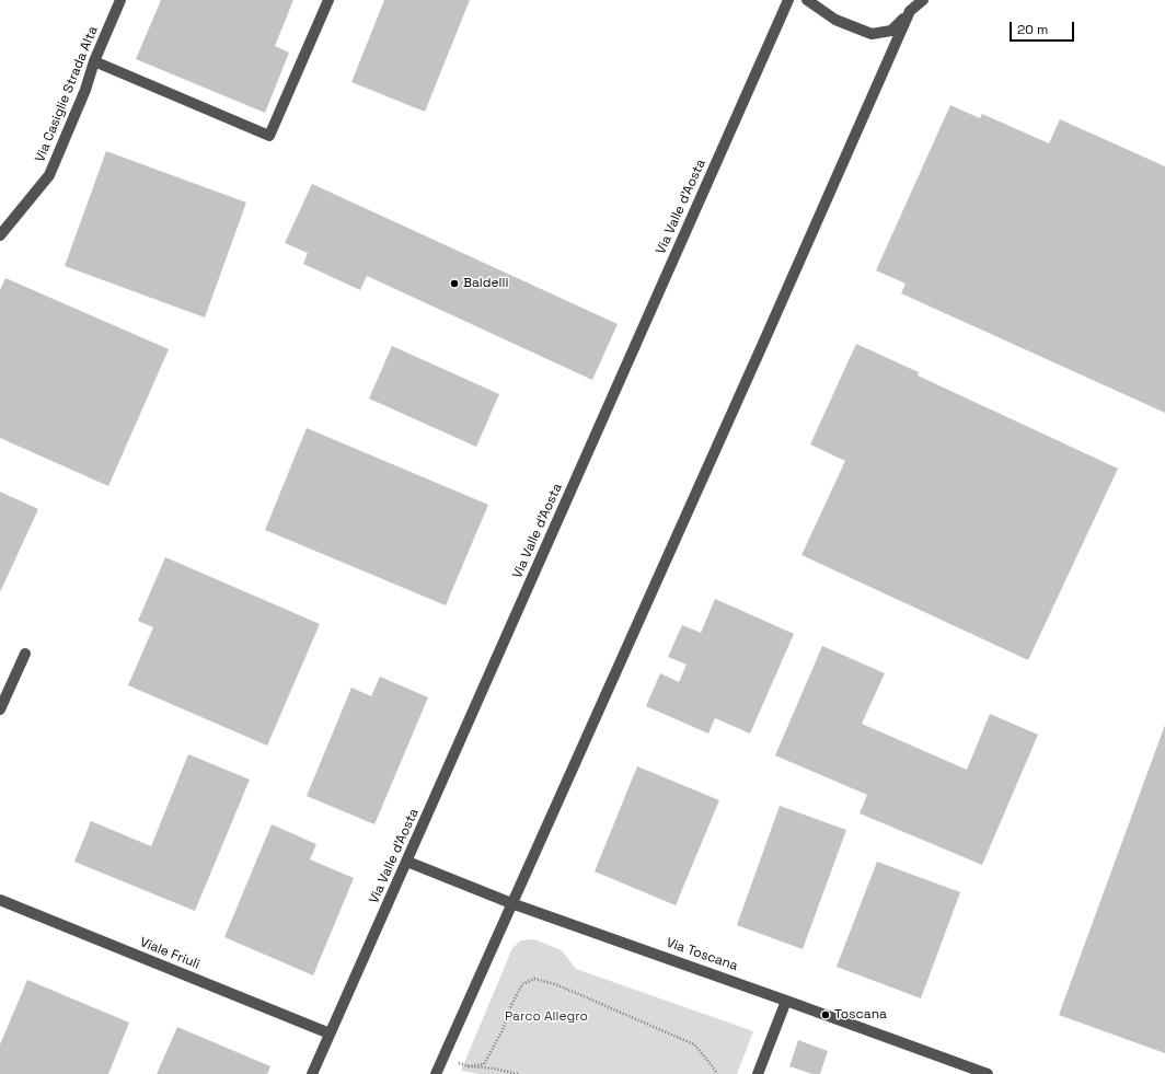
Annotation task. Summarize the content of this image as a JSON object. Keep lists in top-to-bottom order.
{
  "streets": {
    "street": [
      "Via Casiglie Strada Alta",
      "Via Valle d'Aosta",
      "Viale Friuli",
      "Via Toscana"
    ]
  },
  "crossings": [
    ["Via Valle d'Aosta", "Viale Friuli"],
    ["Via Valle d'Aosta", "Via Toscana"]
  ],
  "parks": ["Parco Allegro"],
  "places": ["Baldelli", "Toscana"],
  "scale_bar": "20 m"
}
